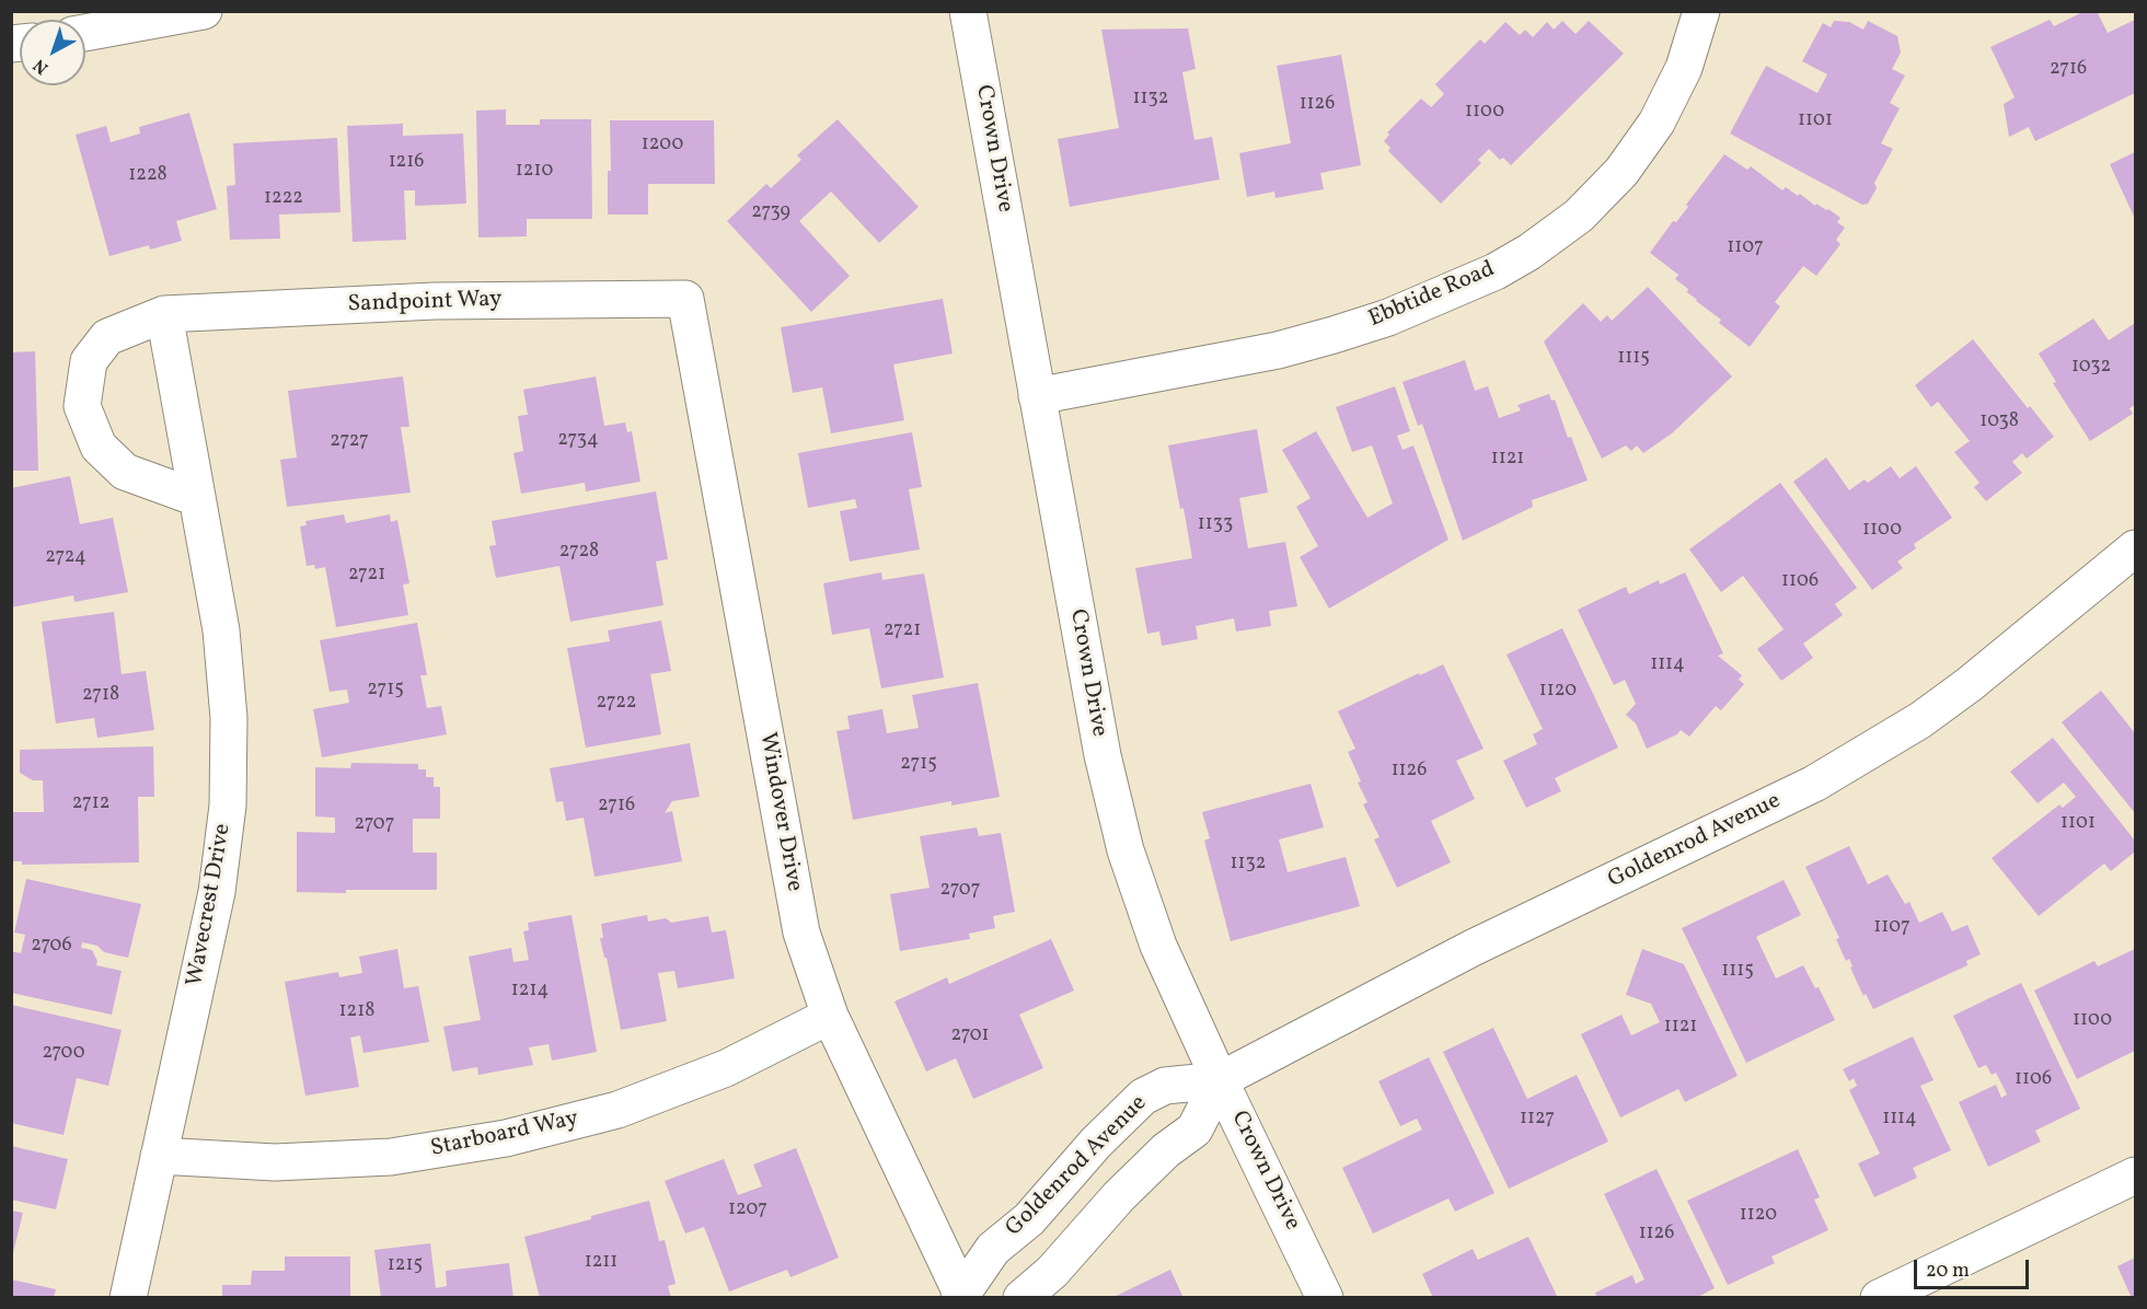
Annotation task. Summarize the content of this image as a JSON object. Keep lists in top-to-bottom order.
{
  "streets": {
    "street": [
      "Crown Drive",
      "Ebbtide Road",
      "Sandpoint Way",
      "Windover Drive",
      "Goldenrod Avenue",
      "Wavecrest Drive",
      "Starboard Way"
    ]
  },
  "crossings": [
    ["Crown Drive", "Ebbtide Road"],
    ["Crown Drive", "Goldenrod Avenue"],
    ["Sandpoint Way", "Windover Drive"],
    ["Sandpoint Way", "Wavecrest Drive"],
    ["Windover Drive", "Goldenrod Avenue"],
    ["Windover Drive", "Starboard Way"],
    ["Wavecrest Drive", "Starboard Way"]
  ],
  "house_numbers": [
    "2716",
    "1132",
    "1126",
    "1100",
    "1101",
    "1200",
    "1216",
    "1210",
    "1228",
    "1222",
    "2739",
    "1107",
    "1115",
    "1032",
    "1038",
    "2734",
    "2727",
    "1121",
    "1133",
    "1100",
    "2728",
    "2724",
    "2721",
    "1106",
    "2721",
    "1114",
    "2715",
    "1120",
    "2718",
    "2722",
    "2715",
    "1126",
    "2712",
    "2716",
    "1101",
    "2707",
    "1132",
    "2707",
    "1107",
    "2706",
    "1115",
    "1214",
    "1218",
    "1100",
    "1121",
    "2701",
    "2700",
    "1106",
    "1127",
    "1114",
    "1207",
    "1120",
    "1126",
    "1211",
    "1215"
  ],
  "scale_bar": "20 m",
  "north": "bottom left"
}
